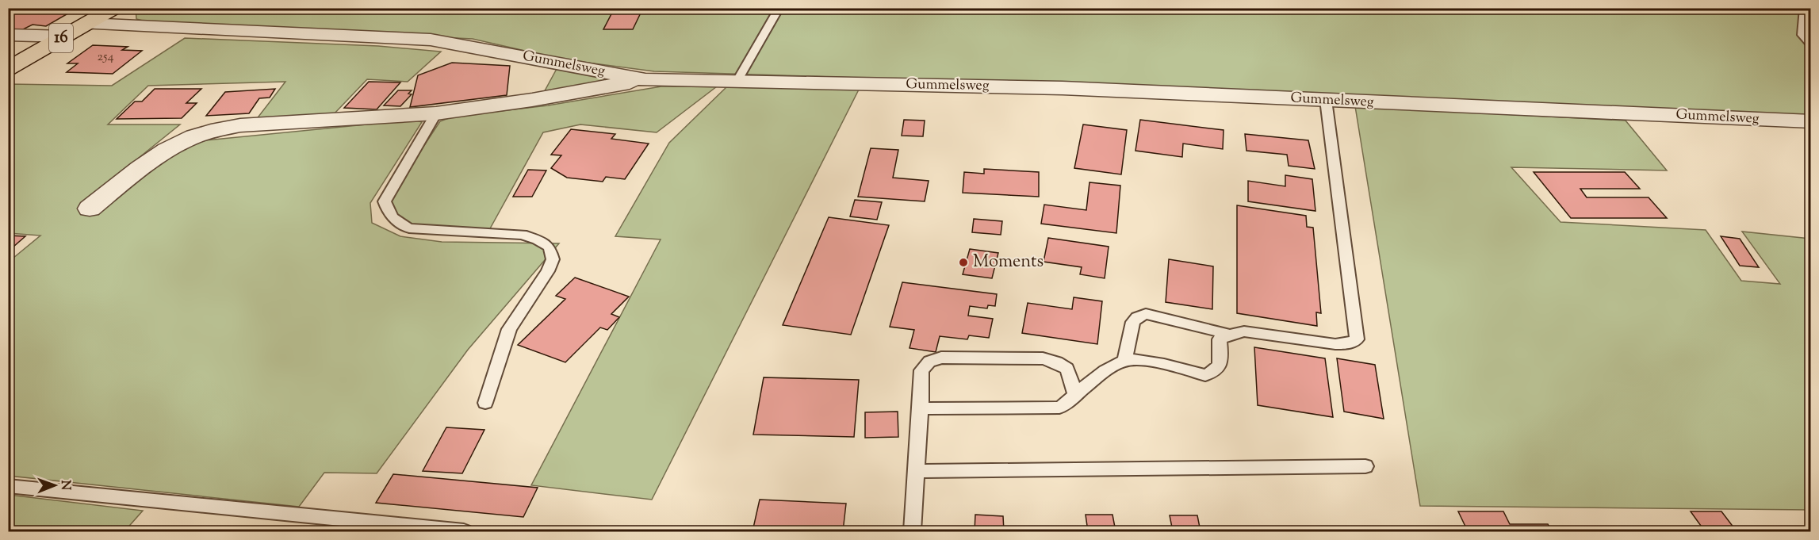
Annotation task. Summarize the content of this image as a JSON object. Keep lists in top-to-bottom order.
{
  "streets": {
    "main road": ["16"],
    "street": ["Gummelsweg"]
  },
  "crossings": [
    ["16", "Gummelsweg"]
  ],
  "places": ["Moments"],
  "house_numbers": ["254"],
  "north": "right"
}
